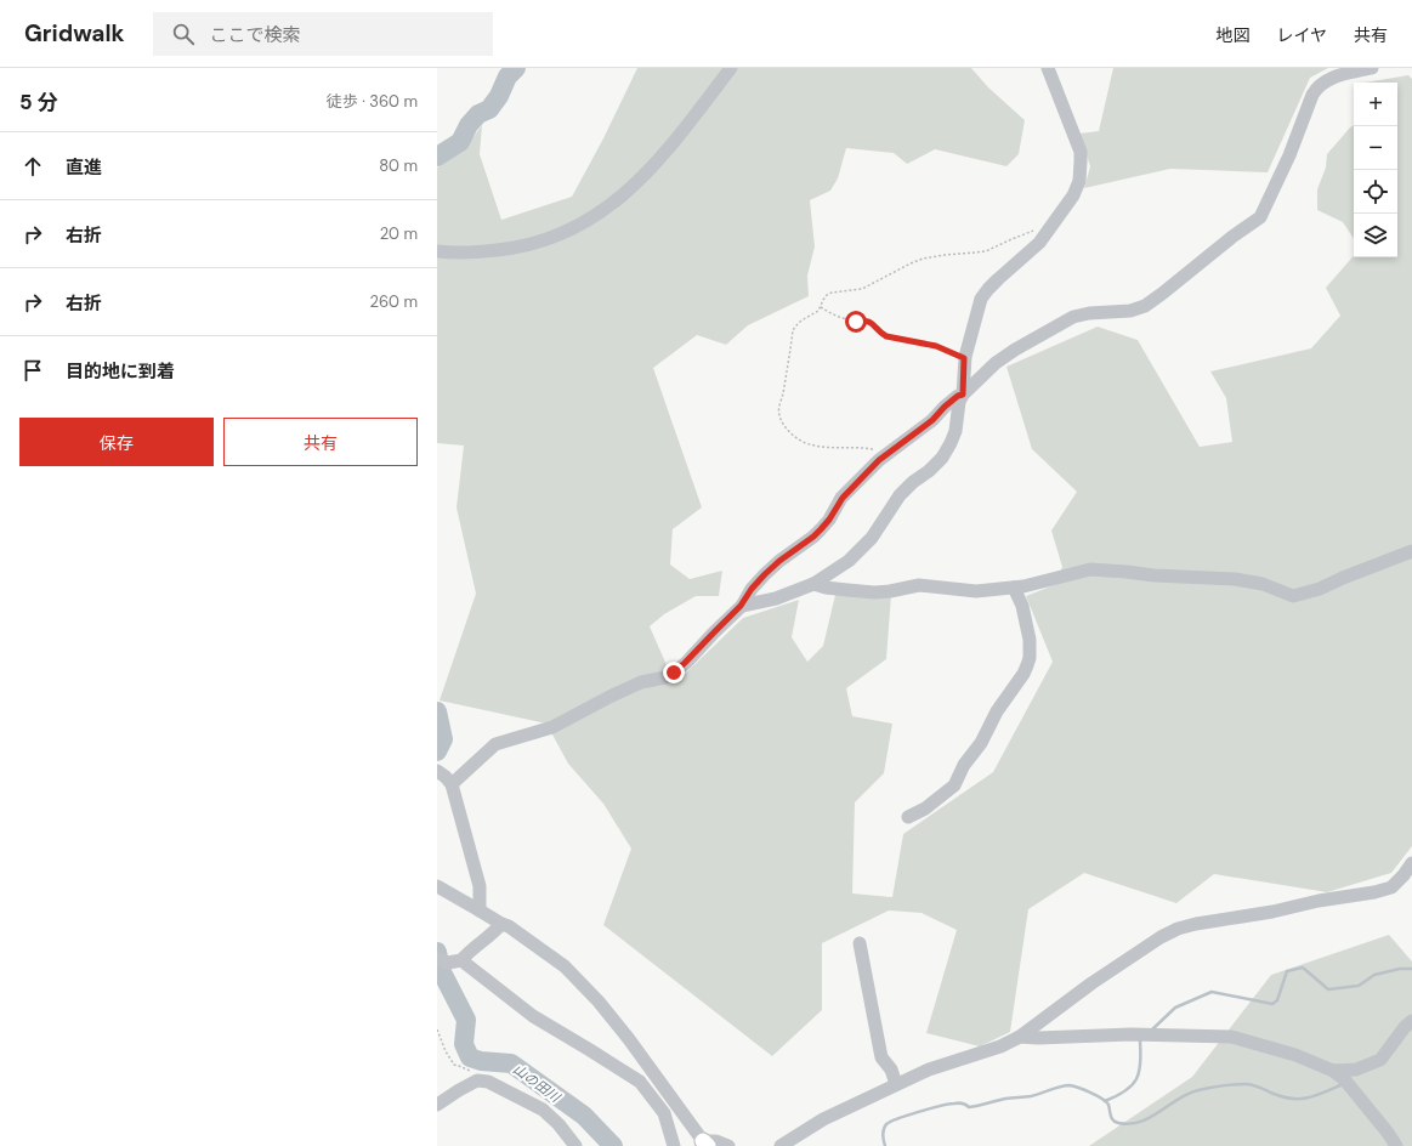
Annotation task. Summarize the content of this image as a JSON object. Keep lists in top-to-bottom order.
{
  "water": ["山の田川"],
  "page": {
    "header": "Gridwalk",
    "search": "ここで検索",
    "nav": ["地図", "レイヤ", "共有"],
    "heading": ["5 分", "徒歩 · 360 m"],
    "map_buttons": ["+", "−"],
    "list": [
      ["直進", "80 m"],
      ["右折", "20 m"],
      ["右折", "260 m"],
      "目的地に到着"
    ],
    "buttons": ["保存", "共有"]
  }
}
